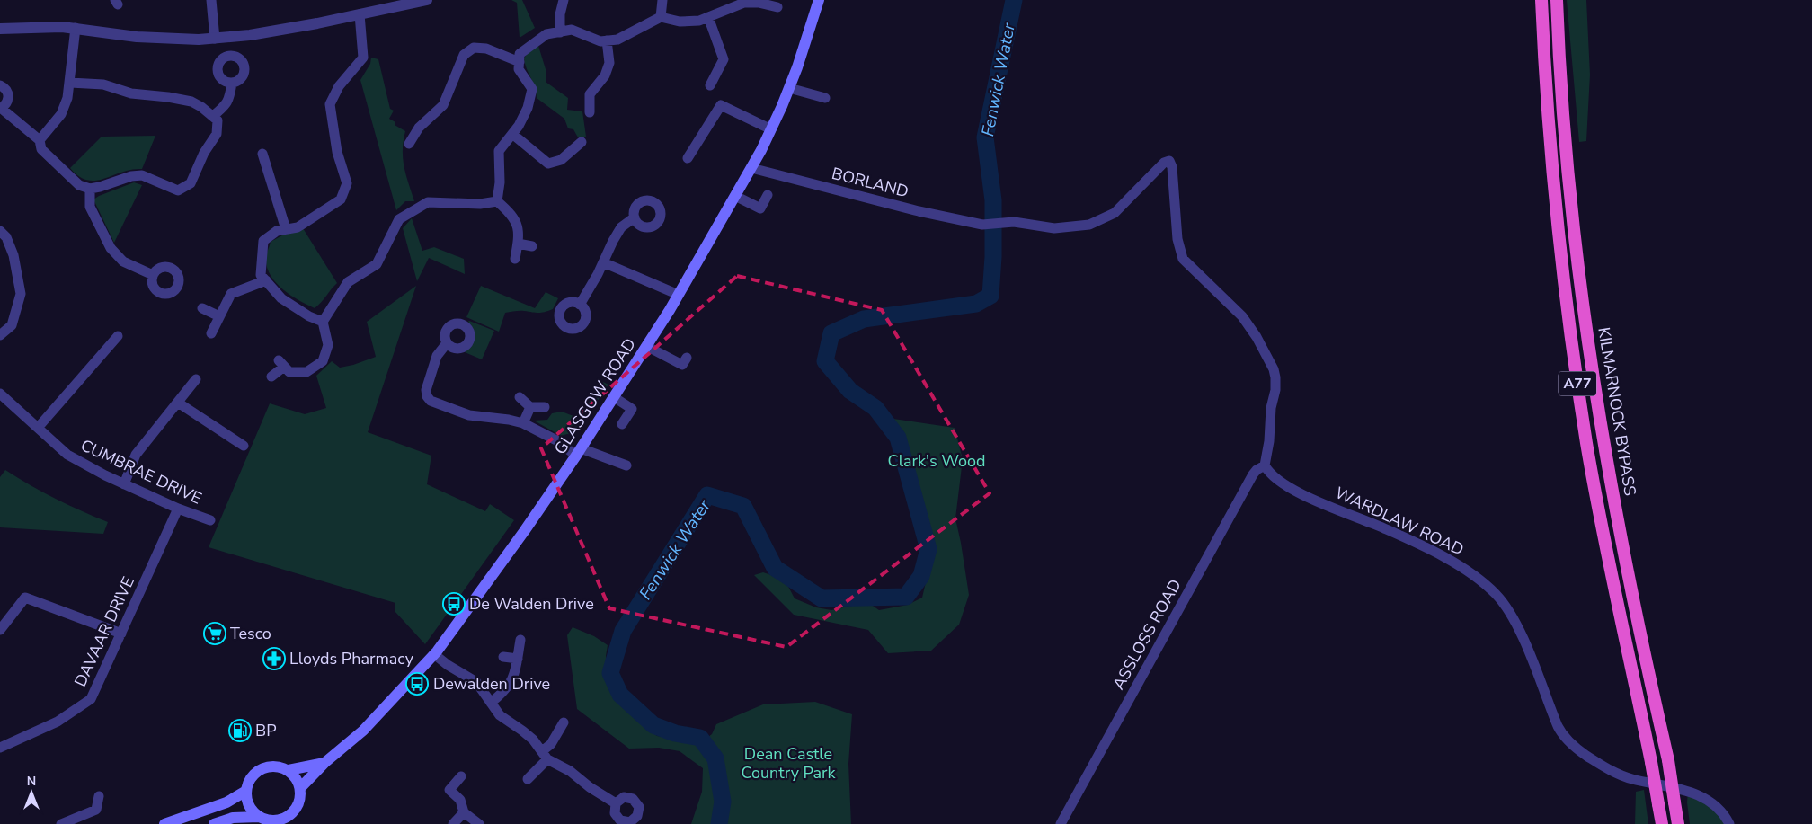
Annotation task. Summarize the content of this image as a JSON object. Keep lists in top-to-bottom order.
{
  "streets": {
    "highway": ["A77", "KILMARNOCK BYPASS"],
    "main road": ["GLASGOW ROAD"],
    "street": [
      "BORLAND",
      "CUMBRAE DRIVE",
      "WARDLAW ROAD",
      "DAVAAR DRIVE",
      "ASSLOSS ROAD"
    ]
  },
  "crossings": [
    ["BORLAND", "GLASGOW ROAD"],
    ["BORLAND", "WARDLAW ROAD"],
    ["BORLAND", "ASSLOSS ROAD"],
    ["CUMBRAE DRIVE", "DAVAAR DRIVE"],
    ["WARDLAW ROAD", "ASSLOSS ROAD"]
  ],
  "water": ["Fenwick Water"],
  "parks": ["Clark's Wood", "Dean Castle Country Park"],
  "places": {
    "bus stop": ["De Walden Drive", "Dewalden Drive"],
    "supermarket": ["Tesco"],
    "pharmacy": ["Lloyds Pharmacy"],
    "fuel station": ["BP"]
  },
  "north": "top"
}
